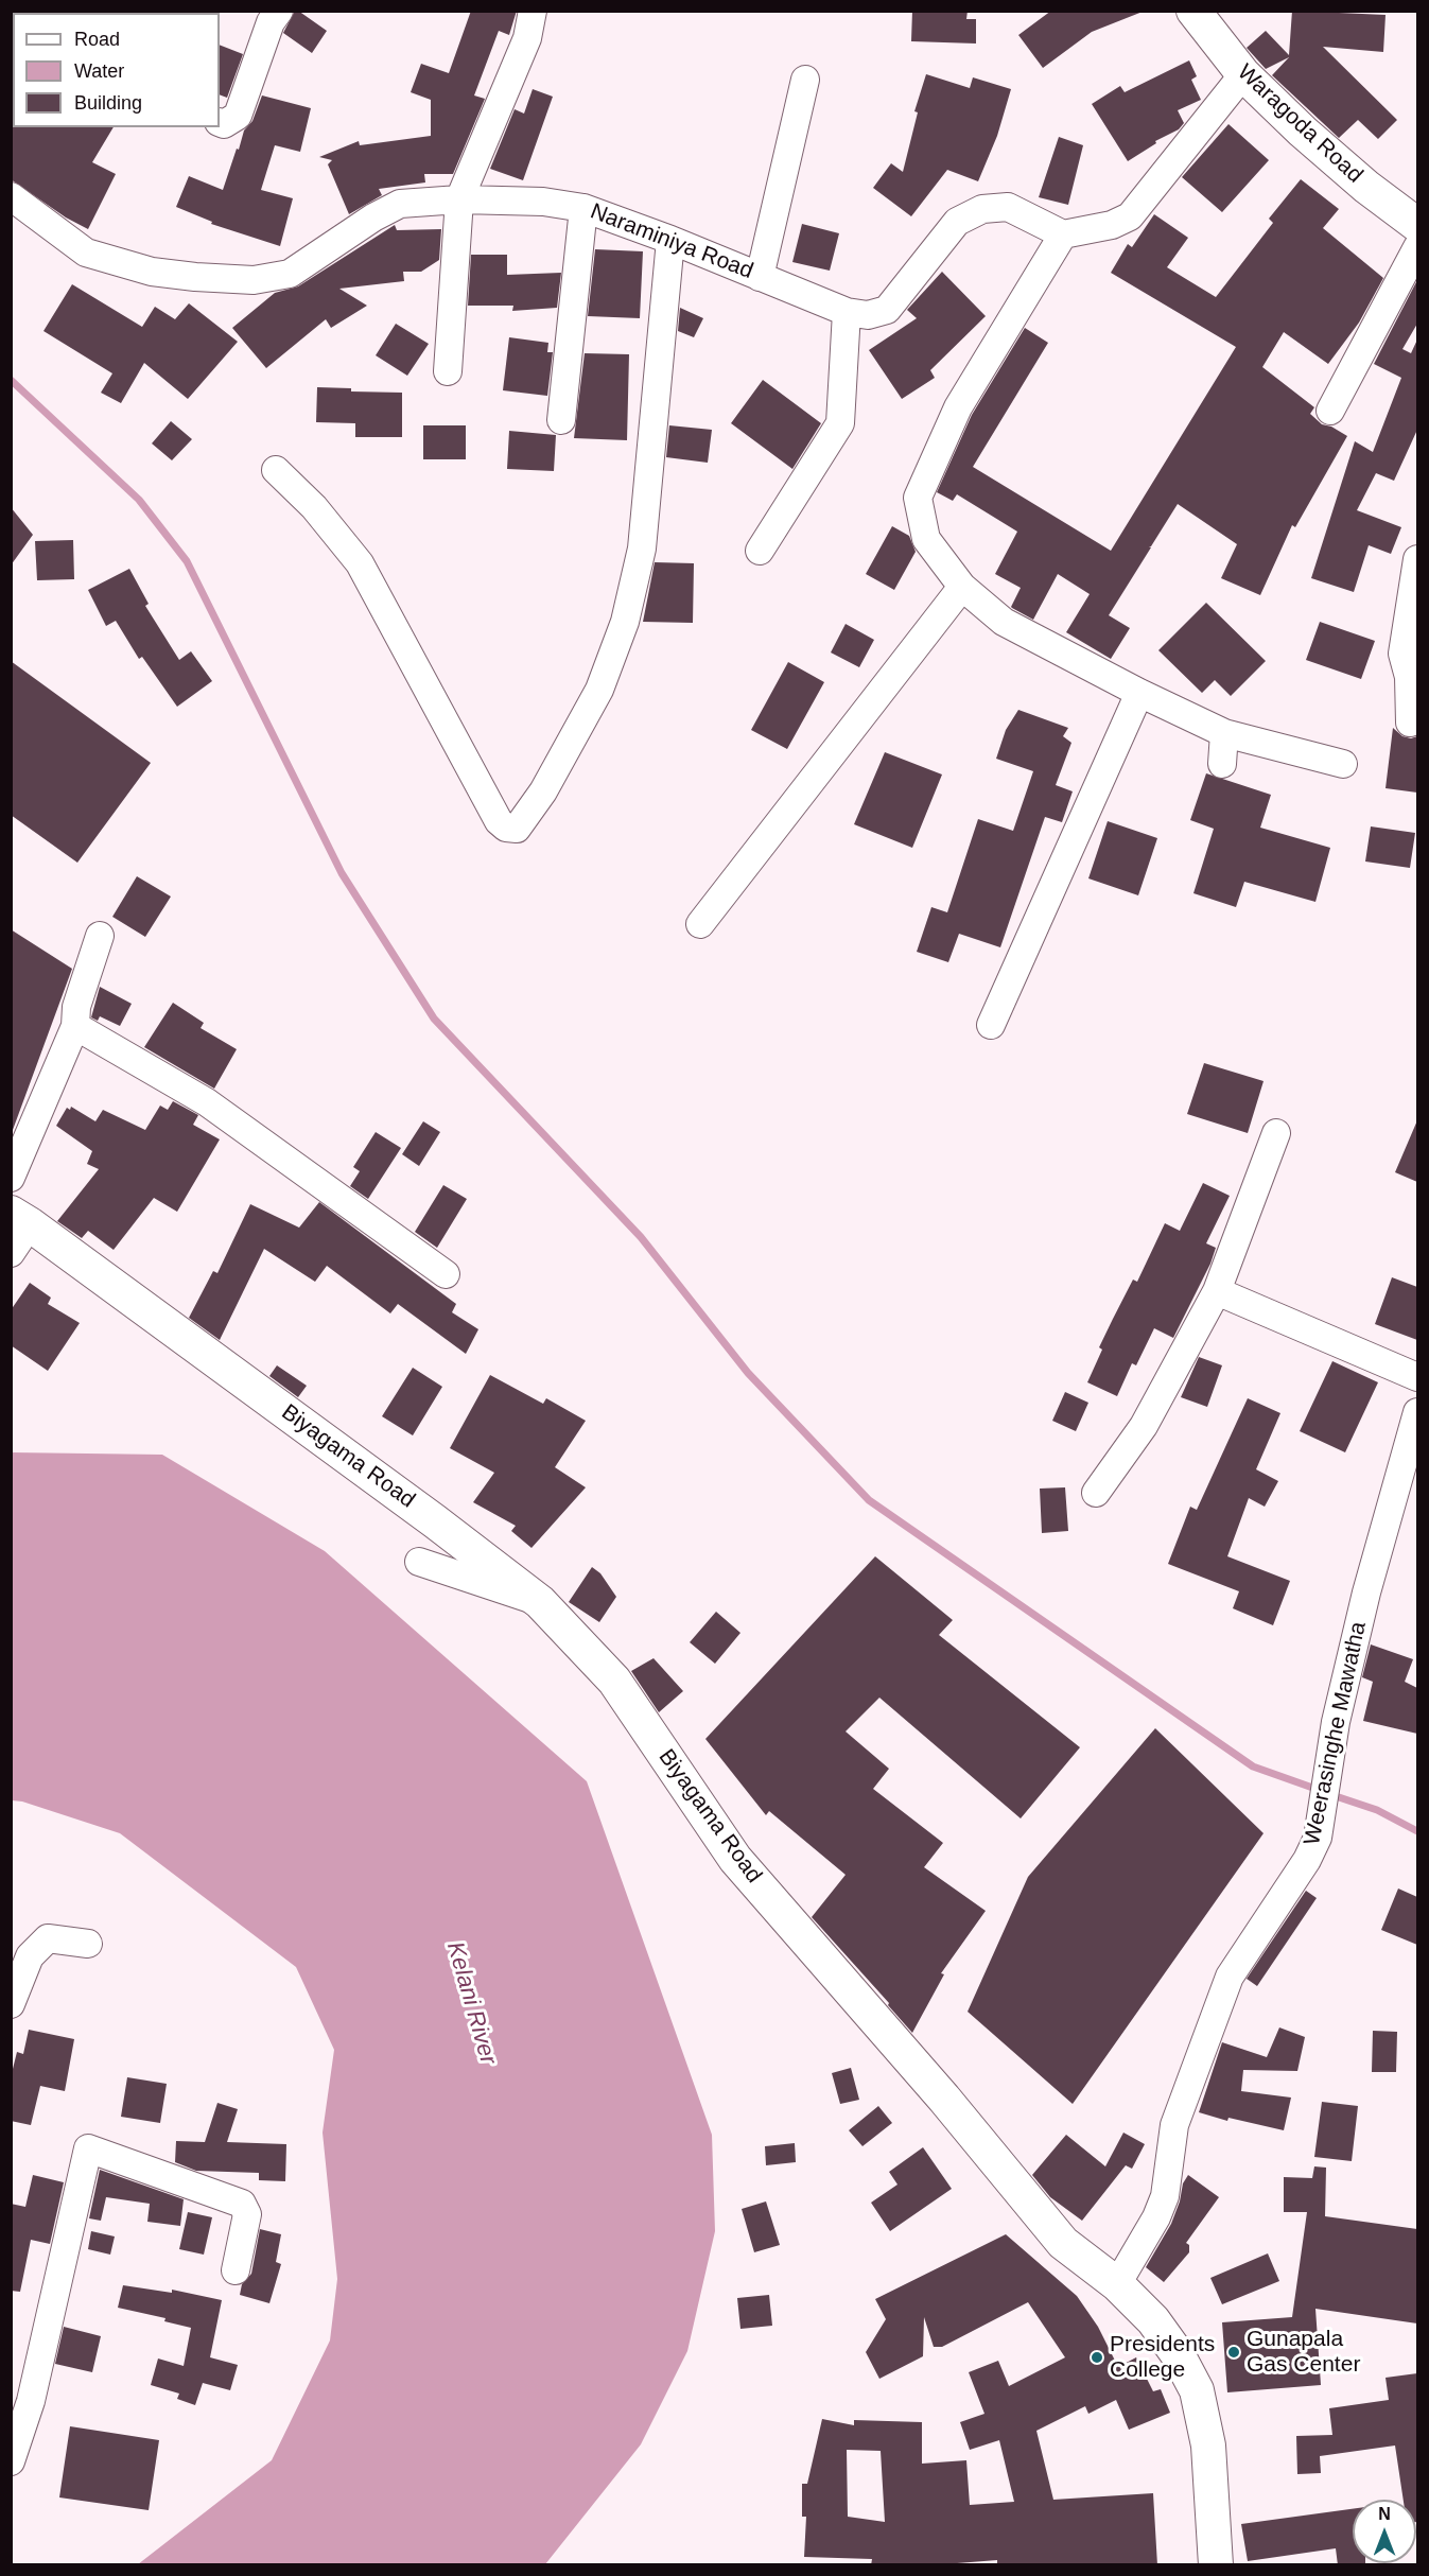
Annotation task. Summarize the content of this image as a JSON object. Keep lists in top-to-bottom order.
{
  "streets": {
    "main road": ["Waragoda Road", "Biyagama Road"],
    "street": ["Naraminiya Road", "Weerasinghe Mawatha"]
  },
  "crossings": [
    ["Biyagama Road", "Weerasinghe Mawatha"]
  ],
  "water": ["Kelani River"],
  "places": ["Gunapala Gas Center", "Presidents College"],
  "legend": ["Road", "Water", "Building"],
  "north": "top"
}
